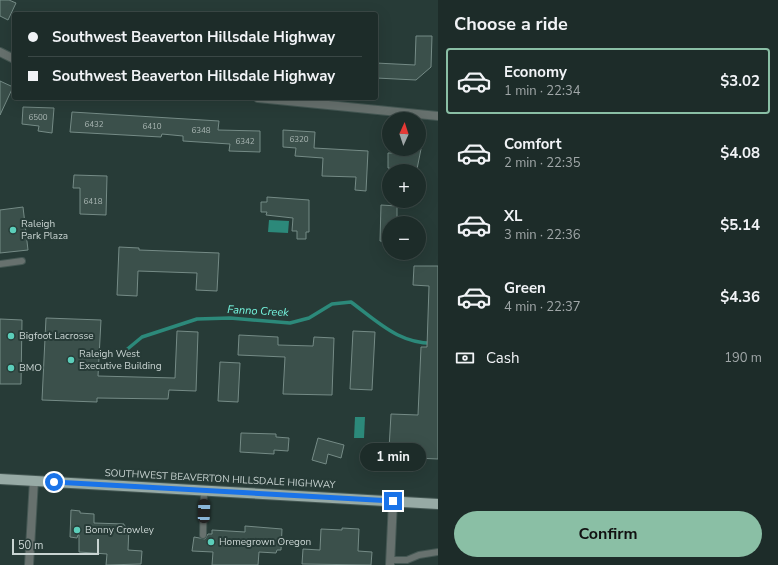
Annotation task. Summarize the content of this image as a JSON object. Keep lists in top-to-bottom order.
{
  "streets": {
    "main road": ["SOUTHWEST BEAVERTON HILLSDALE HIGHWAY"]
  },
  "water": ["Fanno Creek"],
  "places": [
    "Raleigh Park Plaza",
    "Bigfoot Lacrosse",
    "Raleigh West Executive Building",
    "BMO",
    "Bonny Crowley",
    "Homegrown Oregon"
  ],
  "house_numbers": [
    "6500",
    "6432",
    "6410",
    "6348",
    "6320",
    "6342",
    "6418"
  ],
  "scale_bar": "50 m",
  "north": "top",
  "page": {
    "heading": "Choose a ride",
    "banner": ["Southwest Beaverton Hillsdale Highway", "Southwest Beaverton Hillsdale Highway"],
    "list": [
      {
        "name": "Economy",
        "note": "1 min · 22:34",
        "value": "$3.02"
      },
      {
        "name": "Comfort",
        "note": "2 min · 22:35",
        "value": "$4.08"
      },
      {
        "name": "XL",
        "note": "3 min · 22:36",
        "value": "$5.14"
      },
      {
        "name": "Green",
        "note": "4 min · 22:37",
        "value": "$4.36"
      }
    ],
    "map_buttons": ["+", "−"],
    "pay": ["Cash", "190 m"],
    "bubble": "1 min",
    "buttons": "Confirm",
    "scale": "50 m"
  }
}
